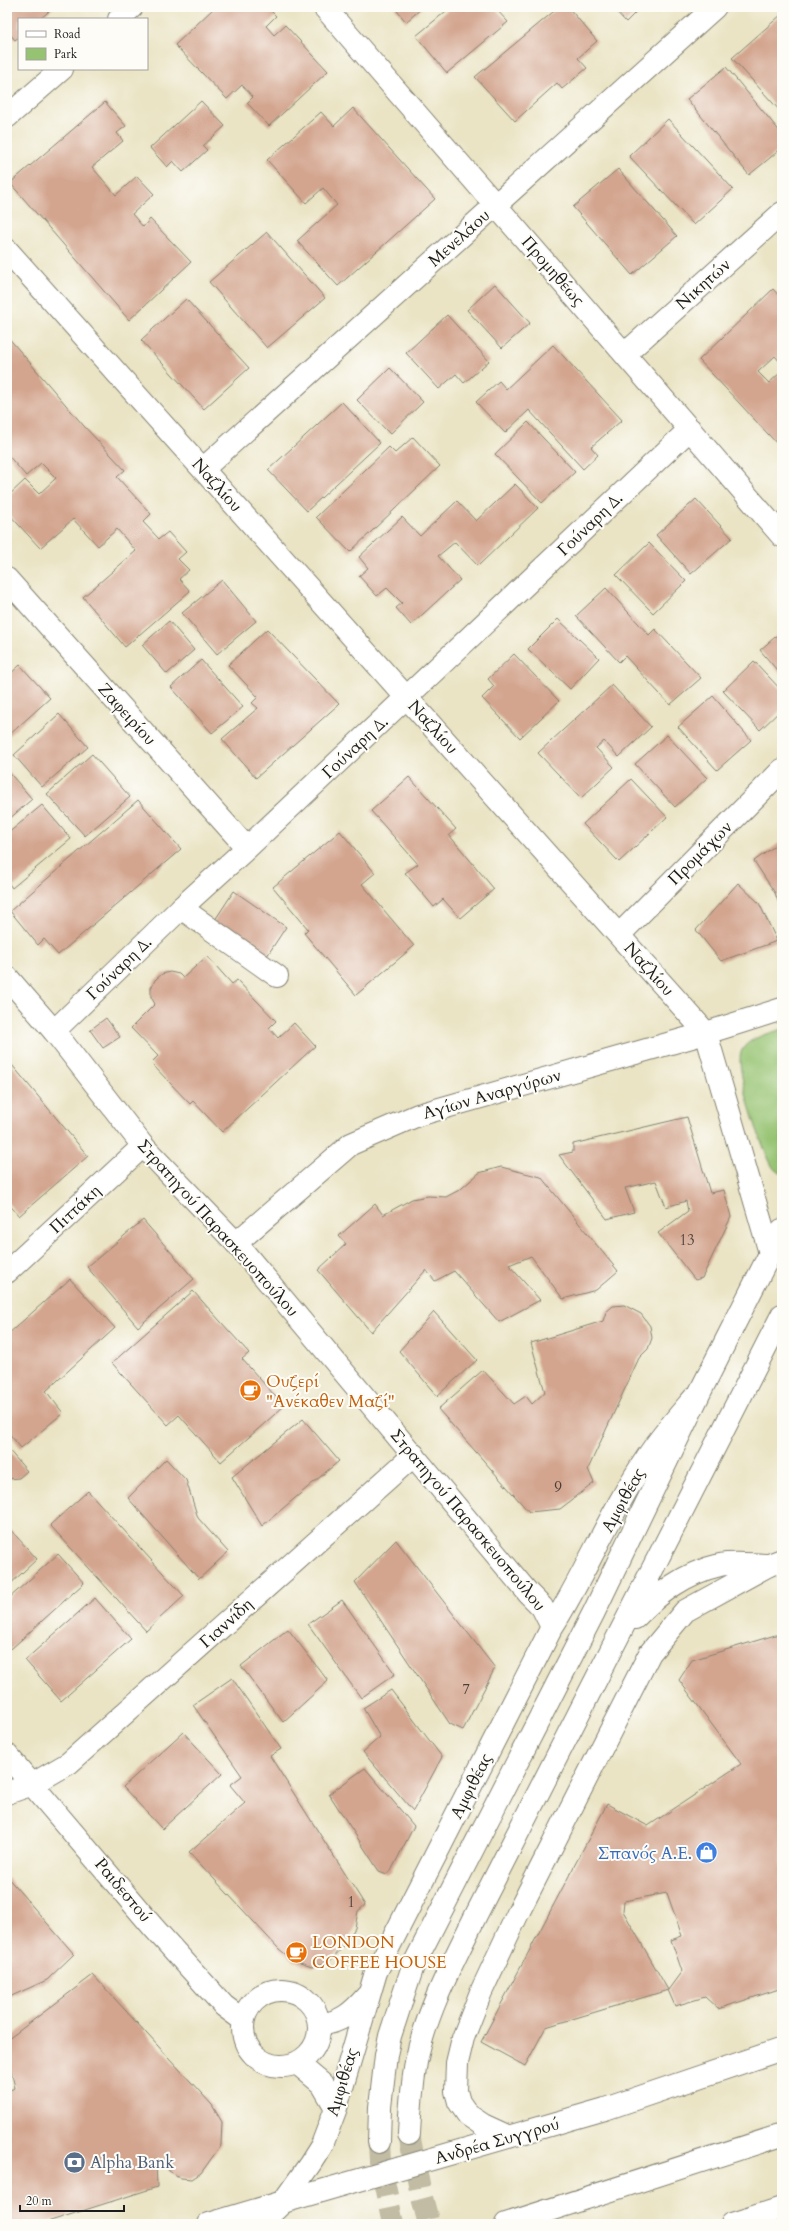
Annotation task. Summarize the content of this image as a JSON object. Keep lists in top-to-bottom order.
{
  "streets": {
    "main road": [
      "Μενελάου",
      "Προμηθέως",
      "Νικητών",
      "Ναζλίου",
      "Γούναρη Δ.",
      "Ζαφειρίου",
      "Προμάχων",
      "Αγίων Αναργύρων",
      "Πιττάκη",
      "Στρατηγού Παρασκευοπούλου",
      "Αμφιθέας",
      "Γιαννίδη",
      "Ραιδεστού",
      "Ανδρέα Συγγρού"
    ]
  },
  "crossings": [
    ["Μενελάου", "Προμηθέως"],
    ["Μενελάου", "Ναζλίου"],
    ["Προμηθέως", "Νικητών"],
    ["Προμηθέως", "Γούναρη Δ."],
    ["Ναζλίου", "Γούναρη Δ."],
    ["Ναζλίου", "Προμάχων"],
    ["Ναζλίου", "Αγίων Αναργύρων"],
    ["Ναζλίου", "Αμφιθέας"],
    ["Γούναρη Δ.", "Ζαφειρίου"],
    ["Γούναρη Δ.", "Στρατηγού Παρασκευοπούλου"],
    ["Αγίων Αναργύρων", "Στρατηγού Παρασκευοπούλου"],
    ["Πιττάκη", "Στρατηγού Παρασκευοπούλου"],
    ["Στρατηγού Παρασκευοπούλου", "Αμφιθέας"],
    ["Στρατηγού Παρασκευοπούλου", "Γιαννίδη"],
    ["Αμφιθέας", "Ανδρέα Συγγρού"],
    ["Γιαννίδη", "Ραιδεστού"]
  ],
  "places": {
    "cafe": ["Ουζερί \"Ανέκαθεν Μαζί\"", "LONDON COFFEE HOUSE"],
    "shop": ["Σπανός Α.Ε."],
    "bank": ["Alpha Bank"]
  },
  "house_numbers": [
    "13",
    "9",
    "7",
    "1"
  ],
  "legend": ["Road", "Park"],
  "scale_bar": "20 m"
}
